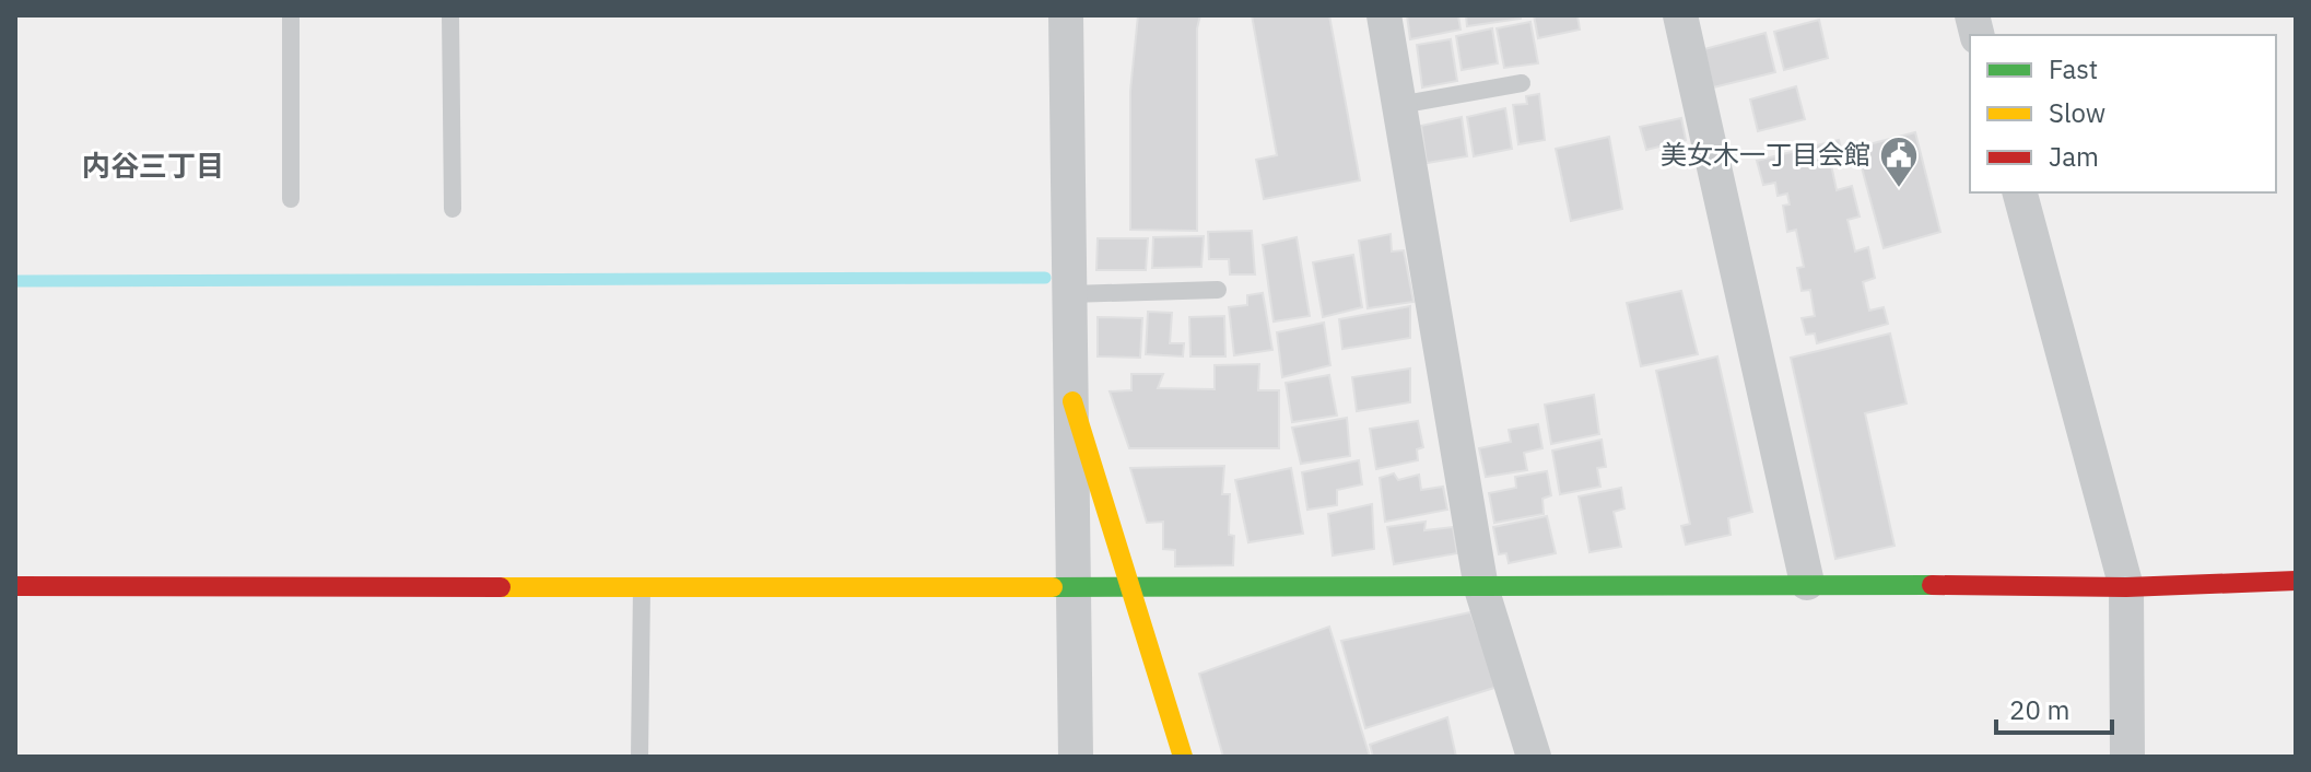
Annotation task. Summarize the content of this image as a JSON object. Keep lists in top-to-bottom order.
{
  "districts": ["内谷三丁目"],
  "places": {
    "public building": ["美女木一丁目会館"]
  },
  "legend": ["Fast", "Slow", "Jam"],
  "scale_bar": "20 m"
}
